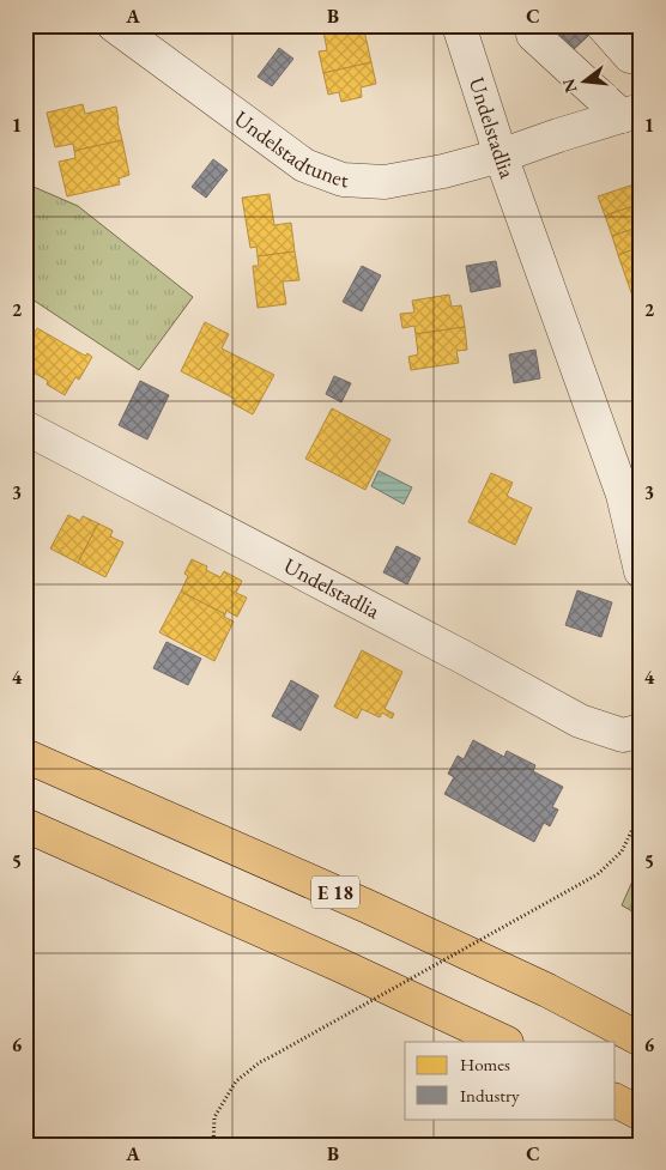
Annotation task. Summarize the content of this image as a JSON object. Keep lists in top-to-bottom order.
{
  "streets": {
    "highway": ["E 18"],
    "street": ["Undelstadlia", "Undelstadtunet"]
  },
  "crossings": [
    ["Undelstadlia", "Undelstadtunet"]
  ],
  "legend": ["Homes", "Industry"],
  "north": "left",
  "grid": {
    "columns": ["A", "B", "C"],
    "rows": [
      "1",
      "2",
      "3",
      "4",
      "5",
      "6"
    ]
  }
}
